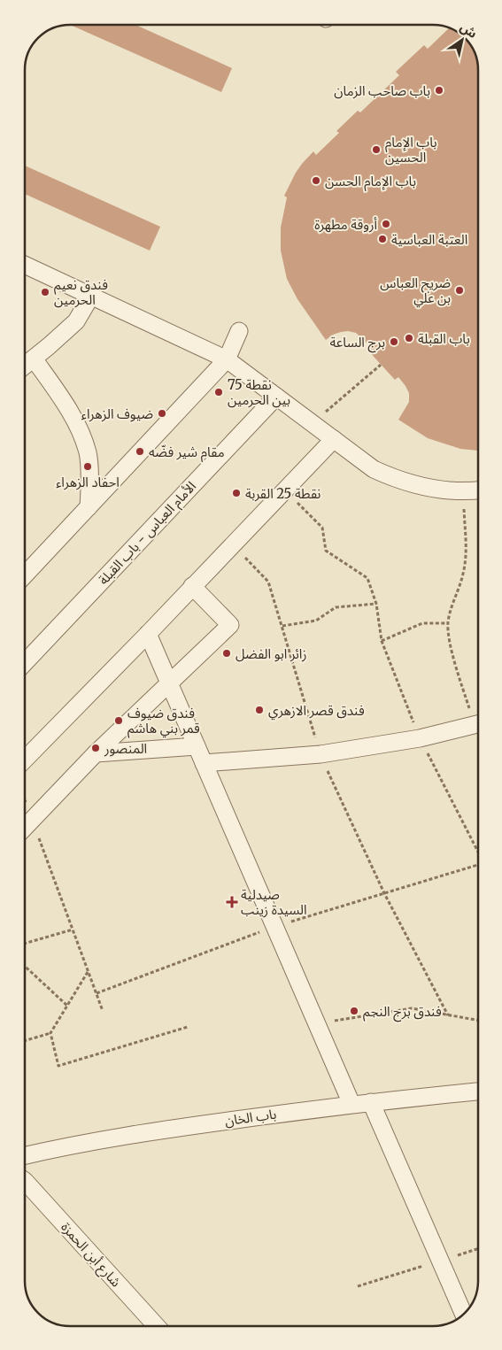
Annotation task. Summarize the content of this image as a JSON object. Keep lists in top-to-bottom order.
{
  "streets": {
    "street": ["الأمام العباس - باب القبلة", "باب الخان", "شارع أبن الحمزة"]
  },
  "places": {
    "other": [
      "باب صاحب الزمان",
      "باب الإمام الحسين",
      "باب الإمام الحسن",
      "أروقة مطهرة",
      "العتبة العباسية",
      "ضريح العباس بن علي",
      "فندق نعيم الحرمين",
      "باب القبلة",
      "برج الساعة",
      "نقطة 75 بين الحرمين",
      "ضيوف الزهراء",
      "مقام شير فضّه",
      "احفاد الزهراء",
      "نقطة 25 القربة",
      "زائر ابو الفضل",
      "فندق قصر الازهري",
      "فندق ضيوف قمر بني هاشم",
      "المنصور",
      "فندق برج النجم"
    ],
    "health": ["صيدلية السيدة زينب"]
  },
  "north": "top right"
}
